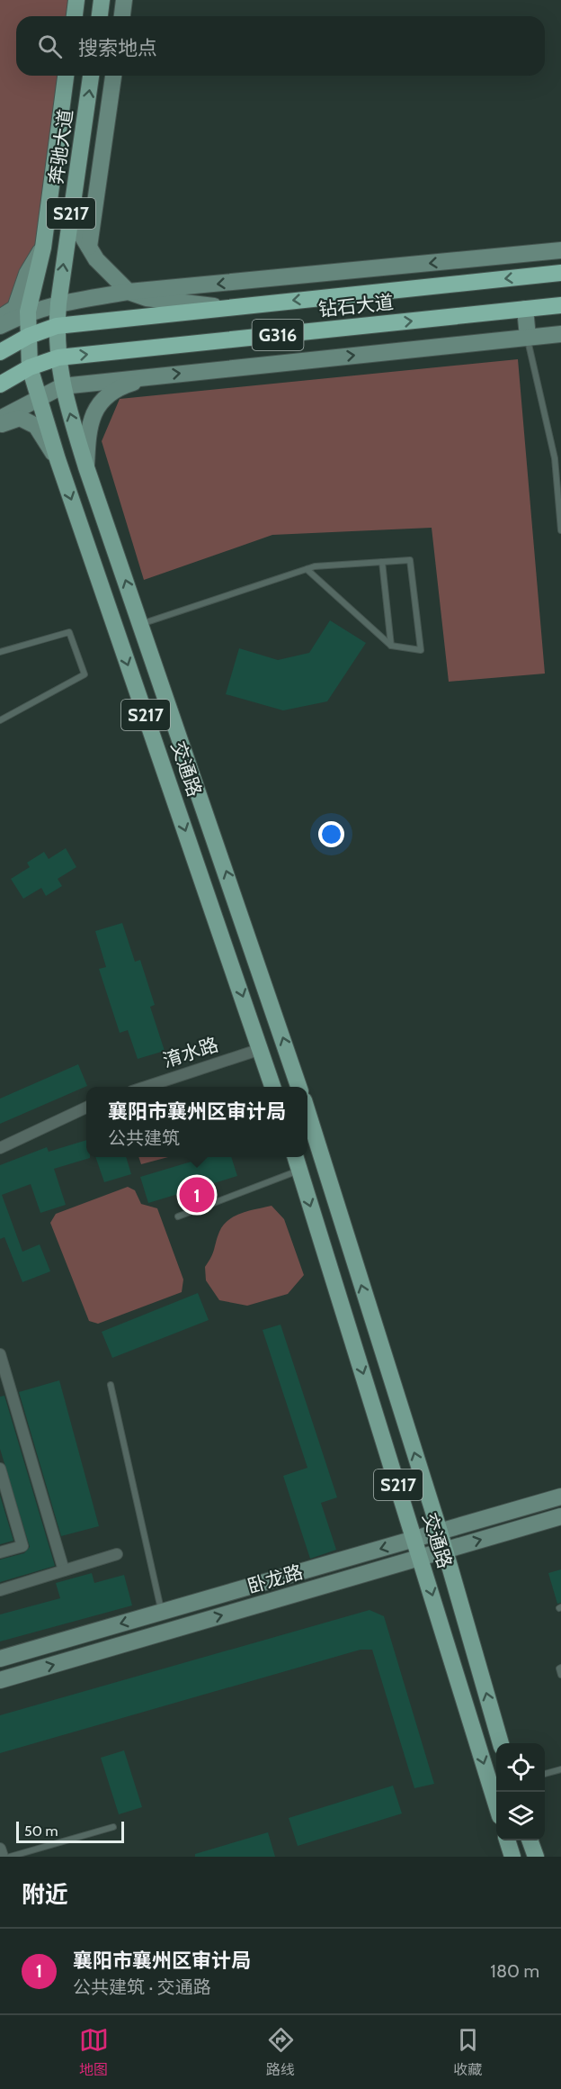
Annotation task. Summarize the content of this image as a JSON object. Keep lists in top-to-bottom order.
{
  "streets": {
    "highway": ["钻石大道", "G316"],
    "main road": ["奔驰大道", "S217", "交通路"],
    "street": ["淯水路", "卧龙路"]
  },
  "crossings": [
    ["奔驰大道", "钻石大道"],
    ["奔驰大道", "交通路"],
    ["钻石大道", "交通路"],
    ["交通路", "淯水路"],
    ["交通路", "卧龙路"]
  ],
  "scale_bar": "50 m",
  "page": {
    "search": "搜索地点",
    "popup": ["襄阳市襄州区审计局", "公共建筑"],
    "pins": "1",
    "scale": "50 m",
    "heading": "附近",
    "list": [
      {
        "mark": "1",
        "name": "襄阳市襄州区审计局",
        "note": "公共建筑 · 交通路",
        "value": "180 m"
      }
    ],
    "nav": ["地图", "路线", "收藏"]
  }
}
